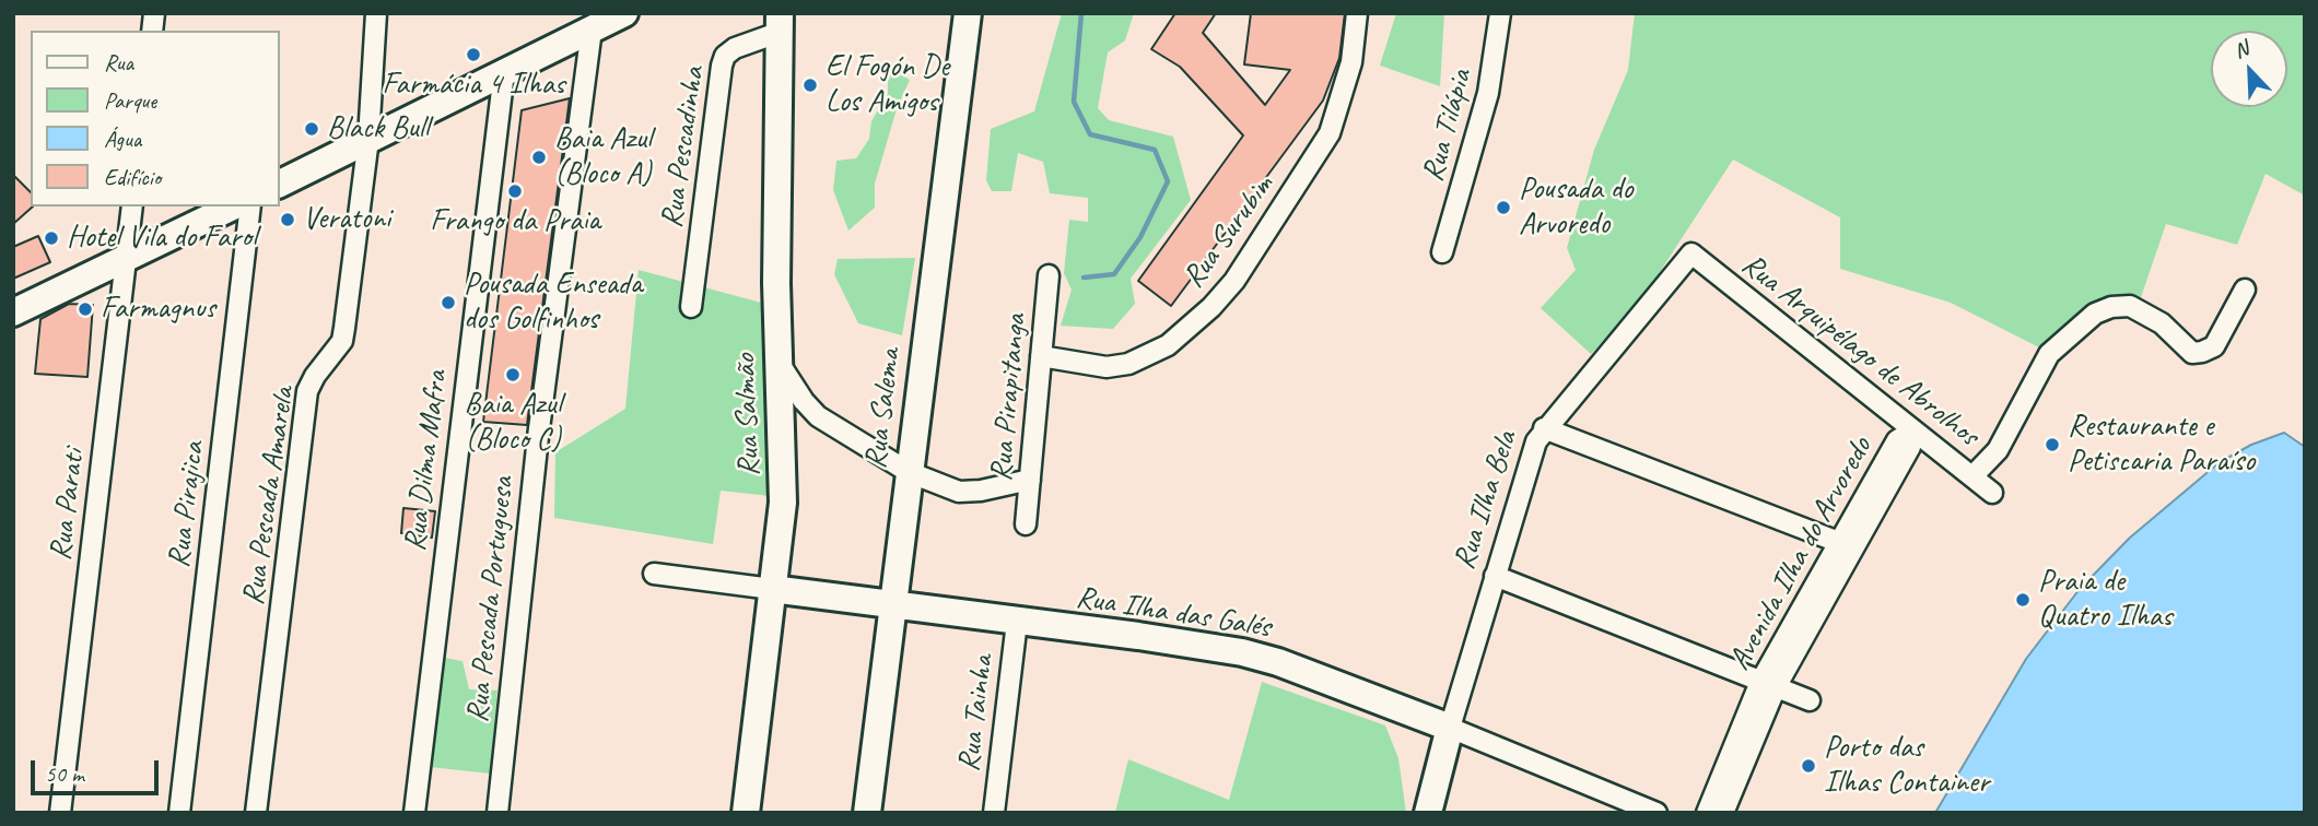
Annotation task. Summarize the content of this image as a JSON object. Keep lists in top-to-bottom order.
{
  "streets": {
    "main road": [
      "Rua Salema",
      "Rua Salmão",
      "Rua Ilha Bela",
      "Rua Ilha das Galés"
    ],
    "street": [
      "Rua Tilápia",
      "Rua Pescadinha",
      "Rua Surubim",
      "Rua Arquipélago de Abrolhos",
      "Rua Pirapitanga",
      "Rua Dilma Mafra",
      "Rua Pescada Amarela",
      "Rua Parati",
      "Rua Pirajica",
      "Avenida Ilha do Arvoredo",
      "Rua Pescada Portuguesa",
      "Rua Tainha"
    ]
  },
  "crossings": [
    ["Rua Pescadinha", "Rua Salmão"],
    ["Rua Surubim", "Rua Pirapitanga"],
    ["Rua Arquipélago de Abrolhos", "Rua Ilha Bela"],
    ["Rua Arquipélago de Abrolhos", "Avenida Ilha do Arvoredo"],
    ["Rua Salema", "Rua Ilha das Galés"],
    ["Rua Salmão", "Rua Ilha das Galés"],
    ["Rua Ilha Bela", "Rua Ilha das Galés"],
    ["Rua Ilha das Galés", "Rua Tainha"]
  ],
  "places": [
    "Farmácia 4 Ilhas",
    "El Fogón De Los Amigos",
    "Black Bull",
    "Baia Azul (Bloco A)",
    "Frango da Praia",
    "Pousada do Arvoredo",
    "Veratoni",
    "Hotel Vila do Farol",
    "Pousada Enseada dos Golfinhos",
    "Farmagnus",
    "Baia Azul (Bloco C)",
    "Restaurante e Petiscaria Paraíso",
    "Praia de Quatro Ilhas",
    "Porto das Ilhas Container"
  ],
  "legend": [
    "Rua",
    "Parque",
    "Água",
    "Edifício"
  ],
  "scale_bar": "50 m",
  "north": "top left"
}
